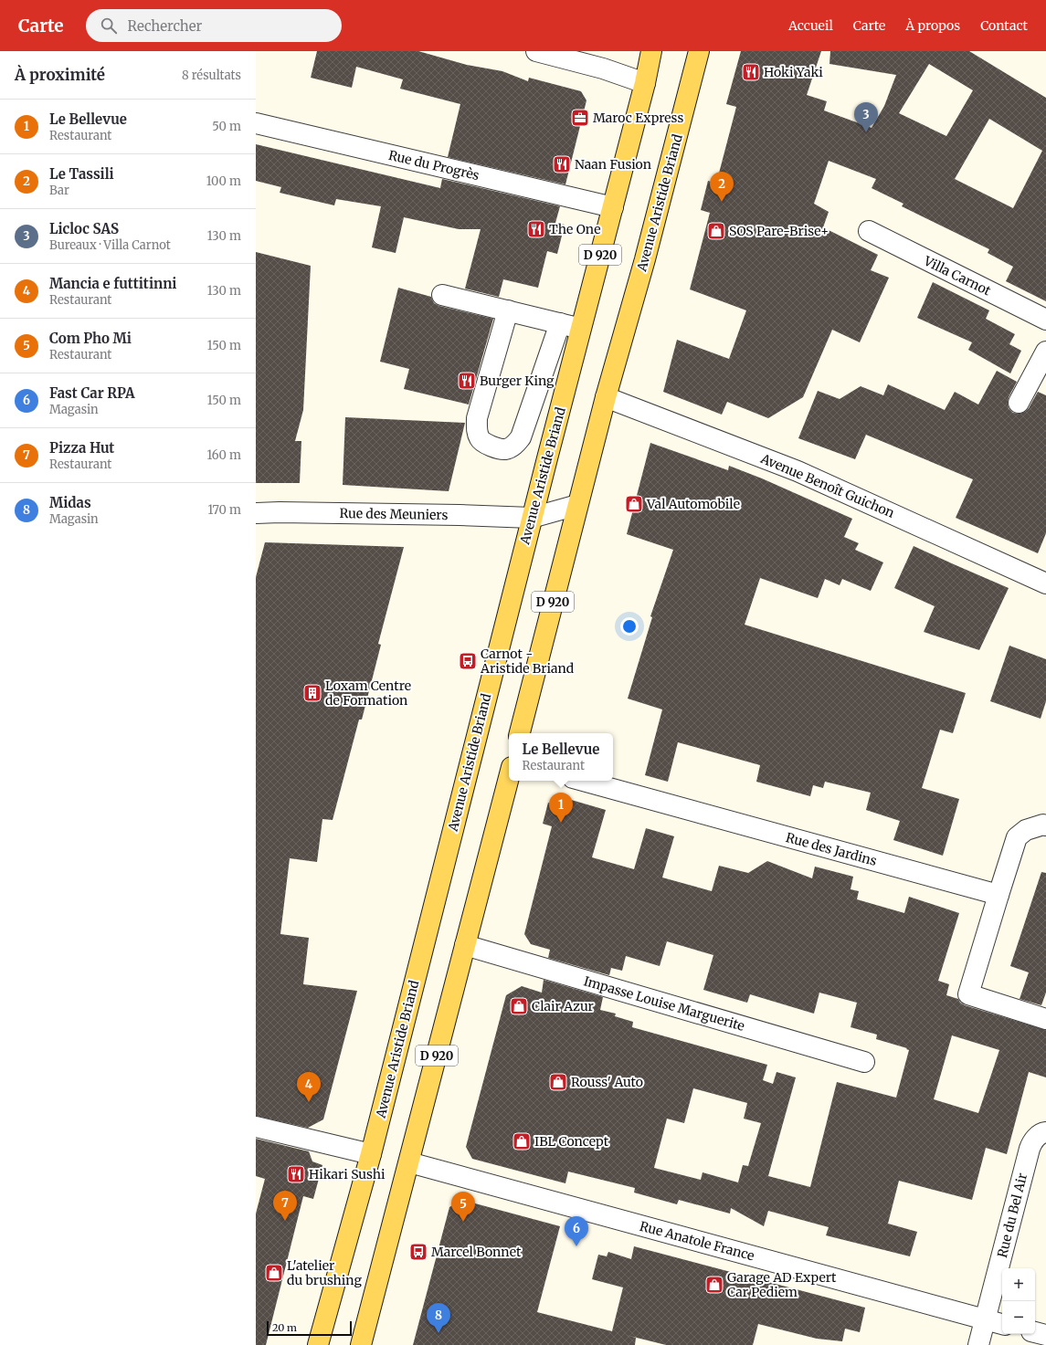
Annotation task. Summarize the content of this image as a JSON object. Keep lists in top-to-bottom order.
{
  "streets": {
    "main road": ["Avenue Aristide Briand", "D 920"],
    "street": [
      "Rue du Progrès",
      "Villa Carnot",
      "Avenue Benoît Guichon",
      "Rue des Meuniers",
      "Rue des Jardins",
      "Impasse Louise Marguerite",
      "Rue du Bel Air",
      "Rue Anatole France"
    ]
  },
  "crossings": [
    ["Rue du Progrès", "Avenue Aristide Briand"],
    ["Avenue Aristide Briand", "Avenue Benoît Guichon"],
    ["Avenue Aristide Briand", "Rue des Meuniers"],
    ["D 920", "Impasse Louise Marguerite"],
    ["D 920", "Rue Anatole France"],
    ["Rue du Bel Air", "Rue Anatole France"]
  ],
  "places": {
    "restaurant": [
      "Hoki Yaki",
      "Naan Fusion",
      "The One",
      "Burger King",
      "Hikari Sushi"
    ],
    "office": ["Maroc Express"],
    "shop": [
      "SOS Pare-Brise+",
      "Val Automobile",
      "Clair Azur",
      "Rouss' Auto",
      "IBL Concept",
      "L'atelier du brushing",
      "Garage AD Expert Car Pediem"
    ],
    "bus stop": ["Carnot - Aristide Briand", "Marcel Bonnet"],
    "building": ["Loxam Centre de Formation"]
  },
  "scale_bar": "20 m",
  "page": {
    "header": "Carte",
    "search": "Rechercher",
    "nav": [
      "Accueil",
      "Carte",
      "À propos",
      "Contact"
    ],
    "heading": ["À proximité", "8 résultats"],
    "list": [
      {
        "mark": "1",
        "name": "Le Bellevue",
        "note": "Restaurant",
        "value": "50 m"
      },
      {
        "mark": "2",
        "name": "Le Tassili",
        "note": "Bar",
        "value": "100 m"
      },
      {
        "mark": "3",
        "name": "Licloc SAS",
        "note": "Bureaux · Villa Carnot",
        "value": "130 m"
      },
      {
        "mark": "4",
        "name": "Mancia e futtitinni",
        "note": "Restaurant",
        "value": "130 m"
      },
      {
        "mark": "5",
        "name": "Com Pho Mi",
        "note": "Restaurant",
        "value": "150 m"
      },
      {
        "mark": "6",
        "name": "Fast Car RPA",
        "note": "Magasin",
        "value": "150 m"
      },
      {
        "mark": "7",
        "name": "Pizza Hut",
        "note": "Restaurant",
        "value": "160 m"
      },
      {
        "mark": "8",
        "name": "Midas",
        "note": "Magasin",
        "value": "170 m"
      }
    ],
    "pins": [
      "3",
      "2",
      "1",
      "4",
      "7",
      "5",
      "6",
      "8"
    ],
    "popup": ["Le Bellevue", "Restaurant"],
    "map_buttons": ["+", "−"],
    "scale": "20 m"
  }
}
